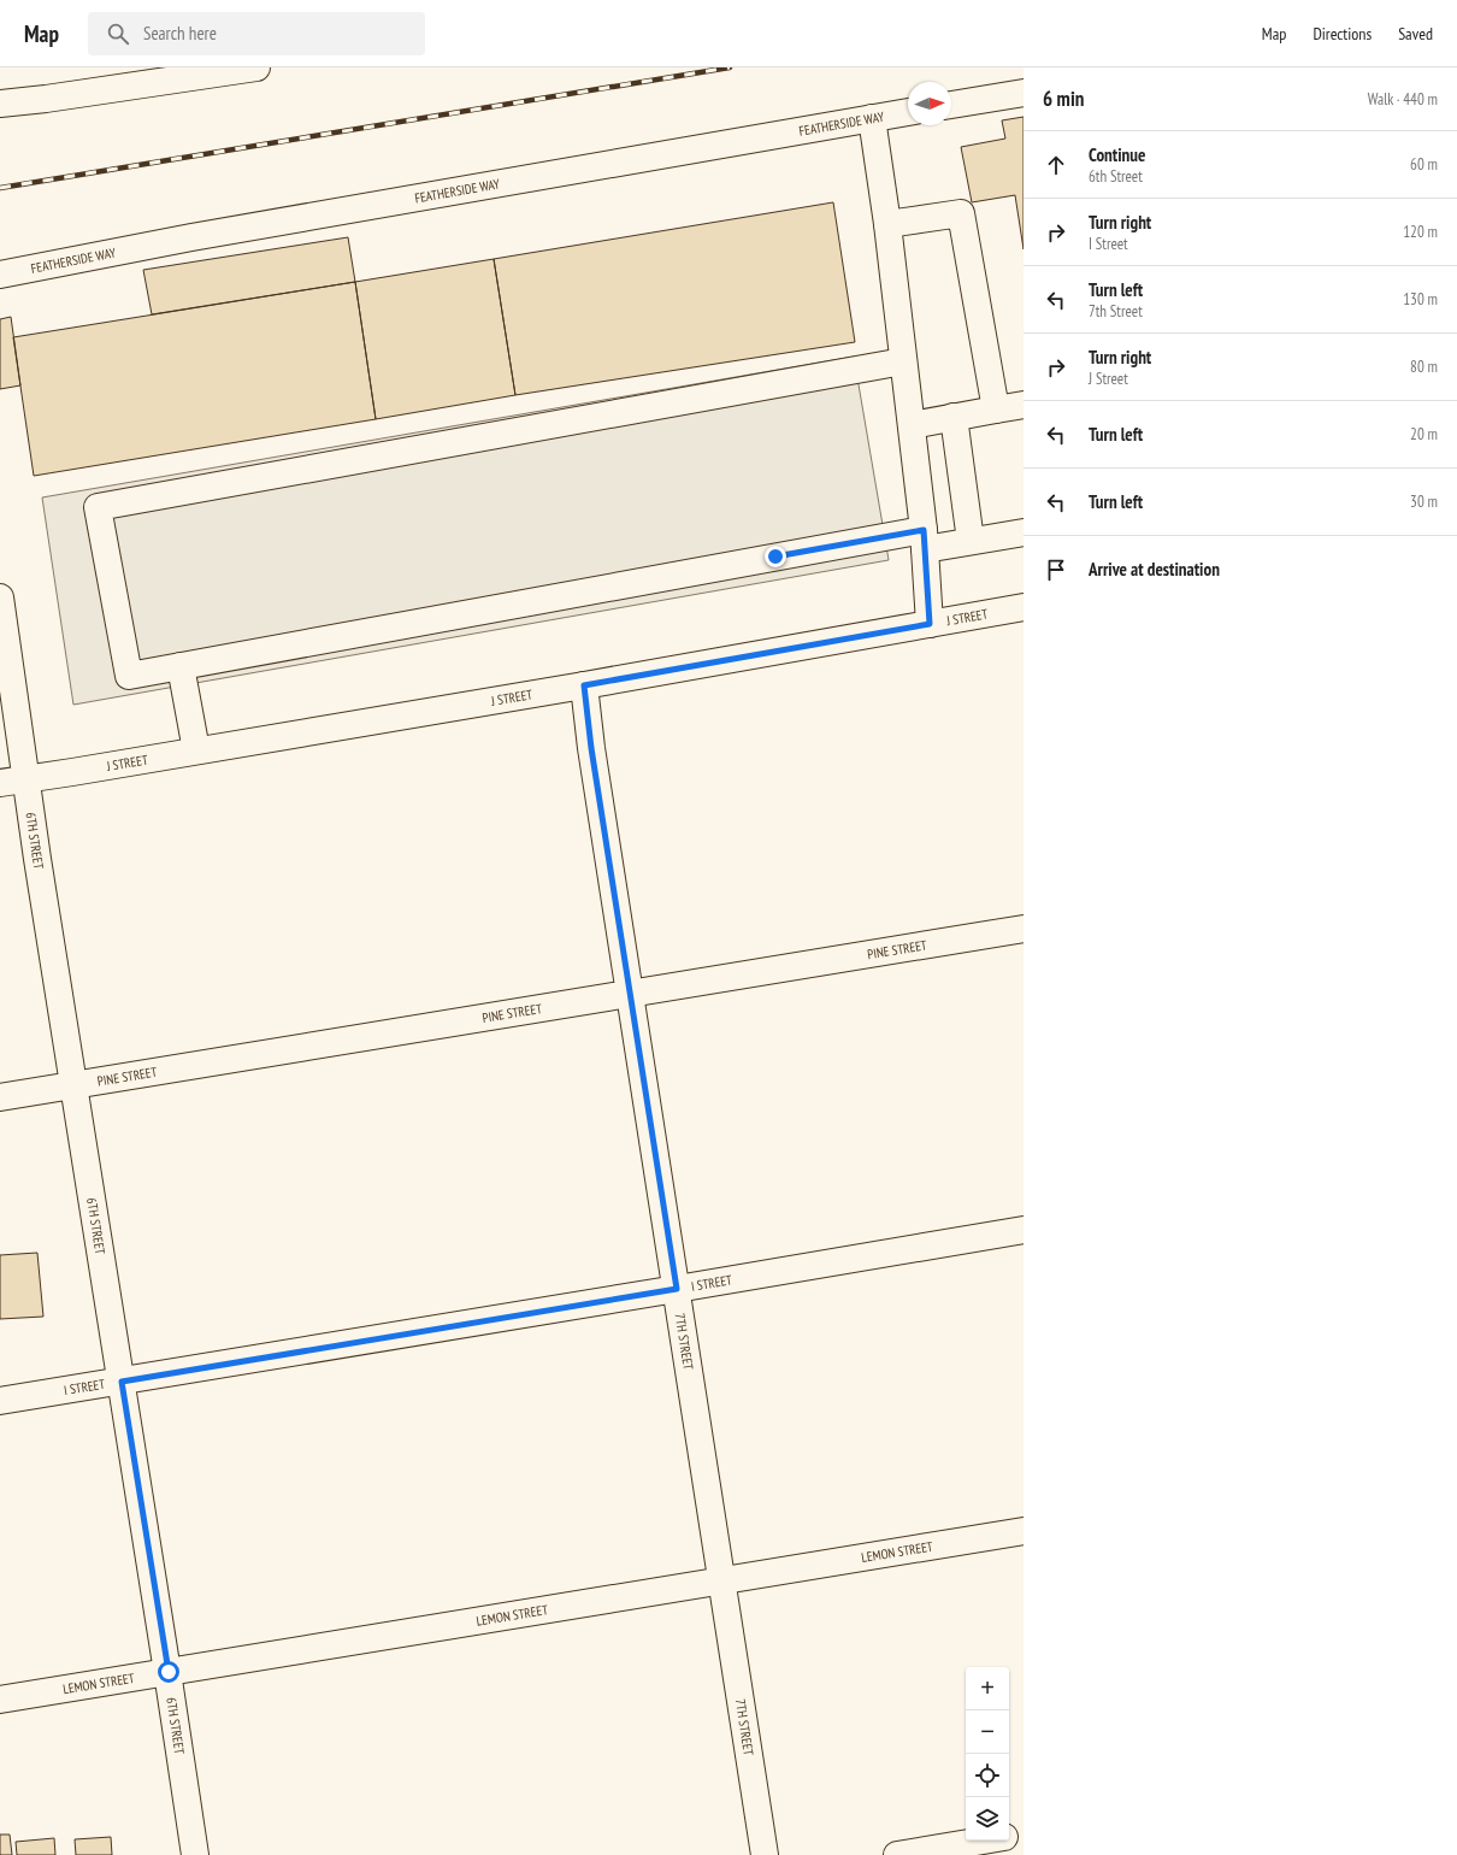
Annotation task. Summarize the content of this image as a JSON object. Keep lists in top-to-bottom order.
{
  "streets": {
    "street": [
      "FEATHERSIDE WAY",
      "J STREET",
      "6TH STREET",
      "PINE STREET",
      "I STREET",
      "7TH STREET",
      "LEMON STREET"
    ]
  },
  "crossings": [
    ["J STREET", "6TH STREET"],
    ["J STREET", "7TH STREET"],
    ["6TH STREET", "PINE STREET"],
    ["6TH STREET", "I STREET"],
    ["6TH STREET", "LEMON STREET"],
    ["PINE STREET", "7TH STREET"],
    ["I STREET", "7TH STREET"],
    ["7TH STREET", "LEMON STREET"]
  ],
  "north": "right",
  "page": {
    "header": "Map",
    "search": "Search here",
    "nav": ["Map", "Directions", "Saved"],
    "heading": ["6 min", "Walk · 440 m"],
    "list": [
      ["Continue", "6th Street", "60 m"],
      ["Turn right", "I Street", "120 m"],
      ["Turn left", "7th Street", "130 m"],
      ["Turn right", "J Street", "80 m"],
      ["Turn left", "20 m"],
      ["Turn left", "30 m"],
      "Arrive at destination"
    ],
    "map_buttons": ["+", "−"]
  }
}
